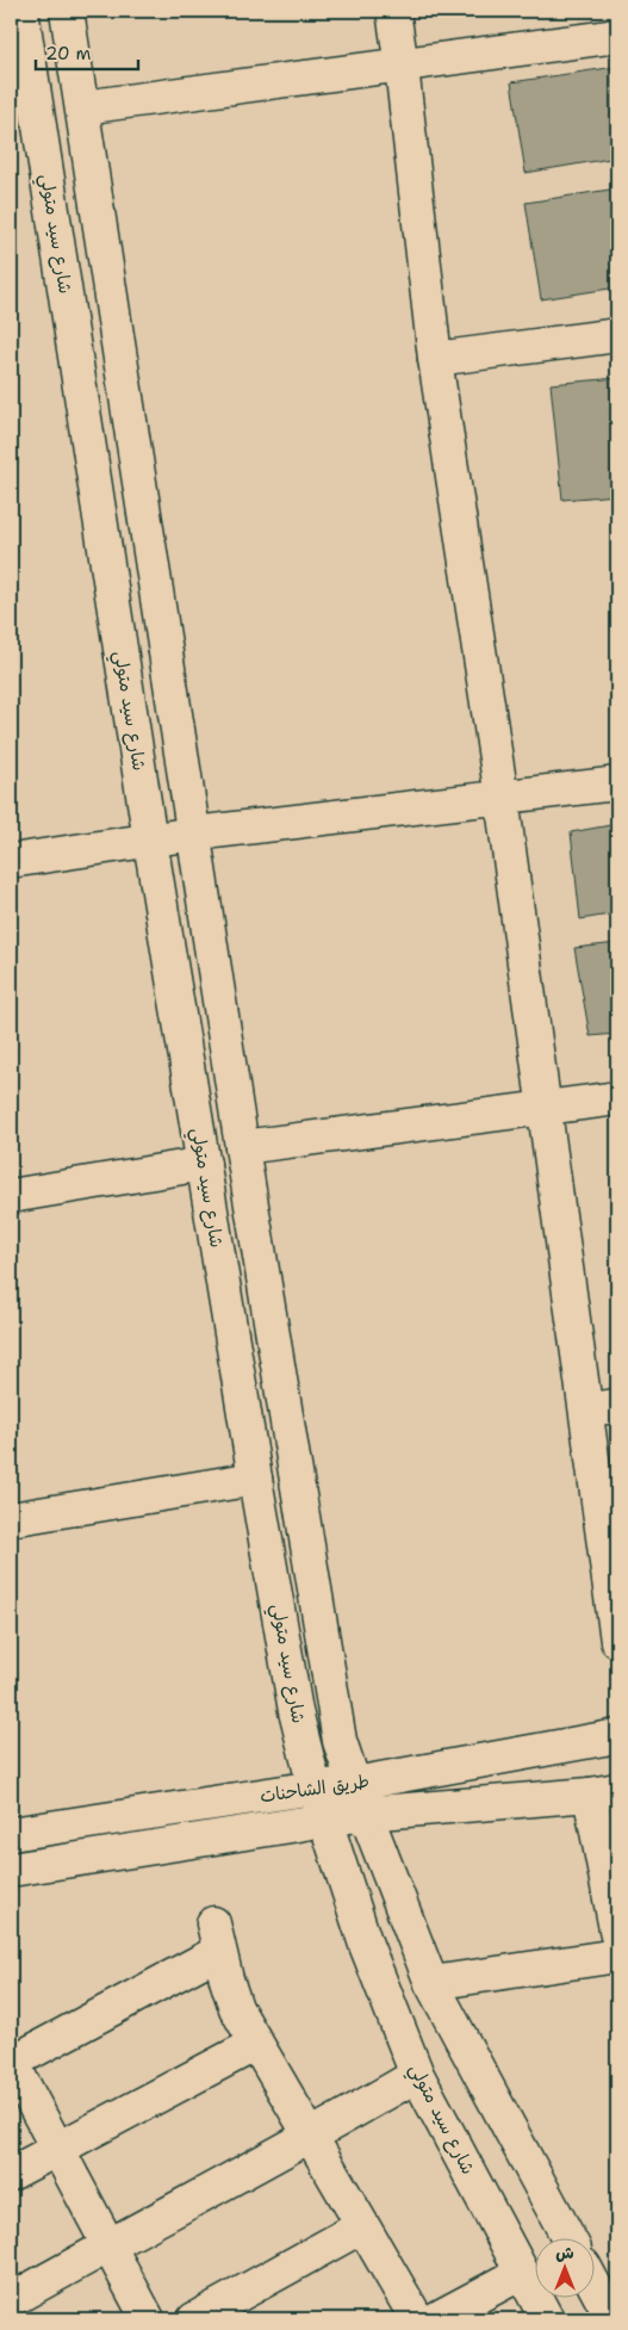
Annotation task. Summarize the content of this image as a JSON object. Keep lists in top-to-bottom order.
{
  "streets": {
    "street": ["شارع سيد متولي", "طريق الشاحنات"]
  },
  "crossings": [
    ["شارع سيد متولي", "طريق الشاحنات"]
  ],
  "scale_bar": "20 m",
  "north": "top"
}
